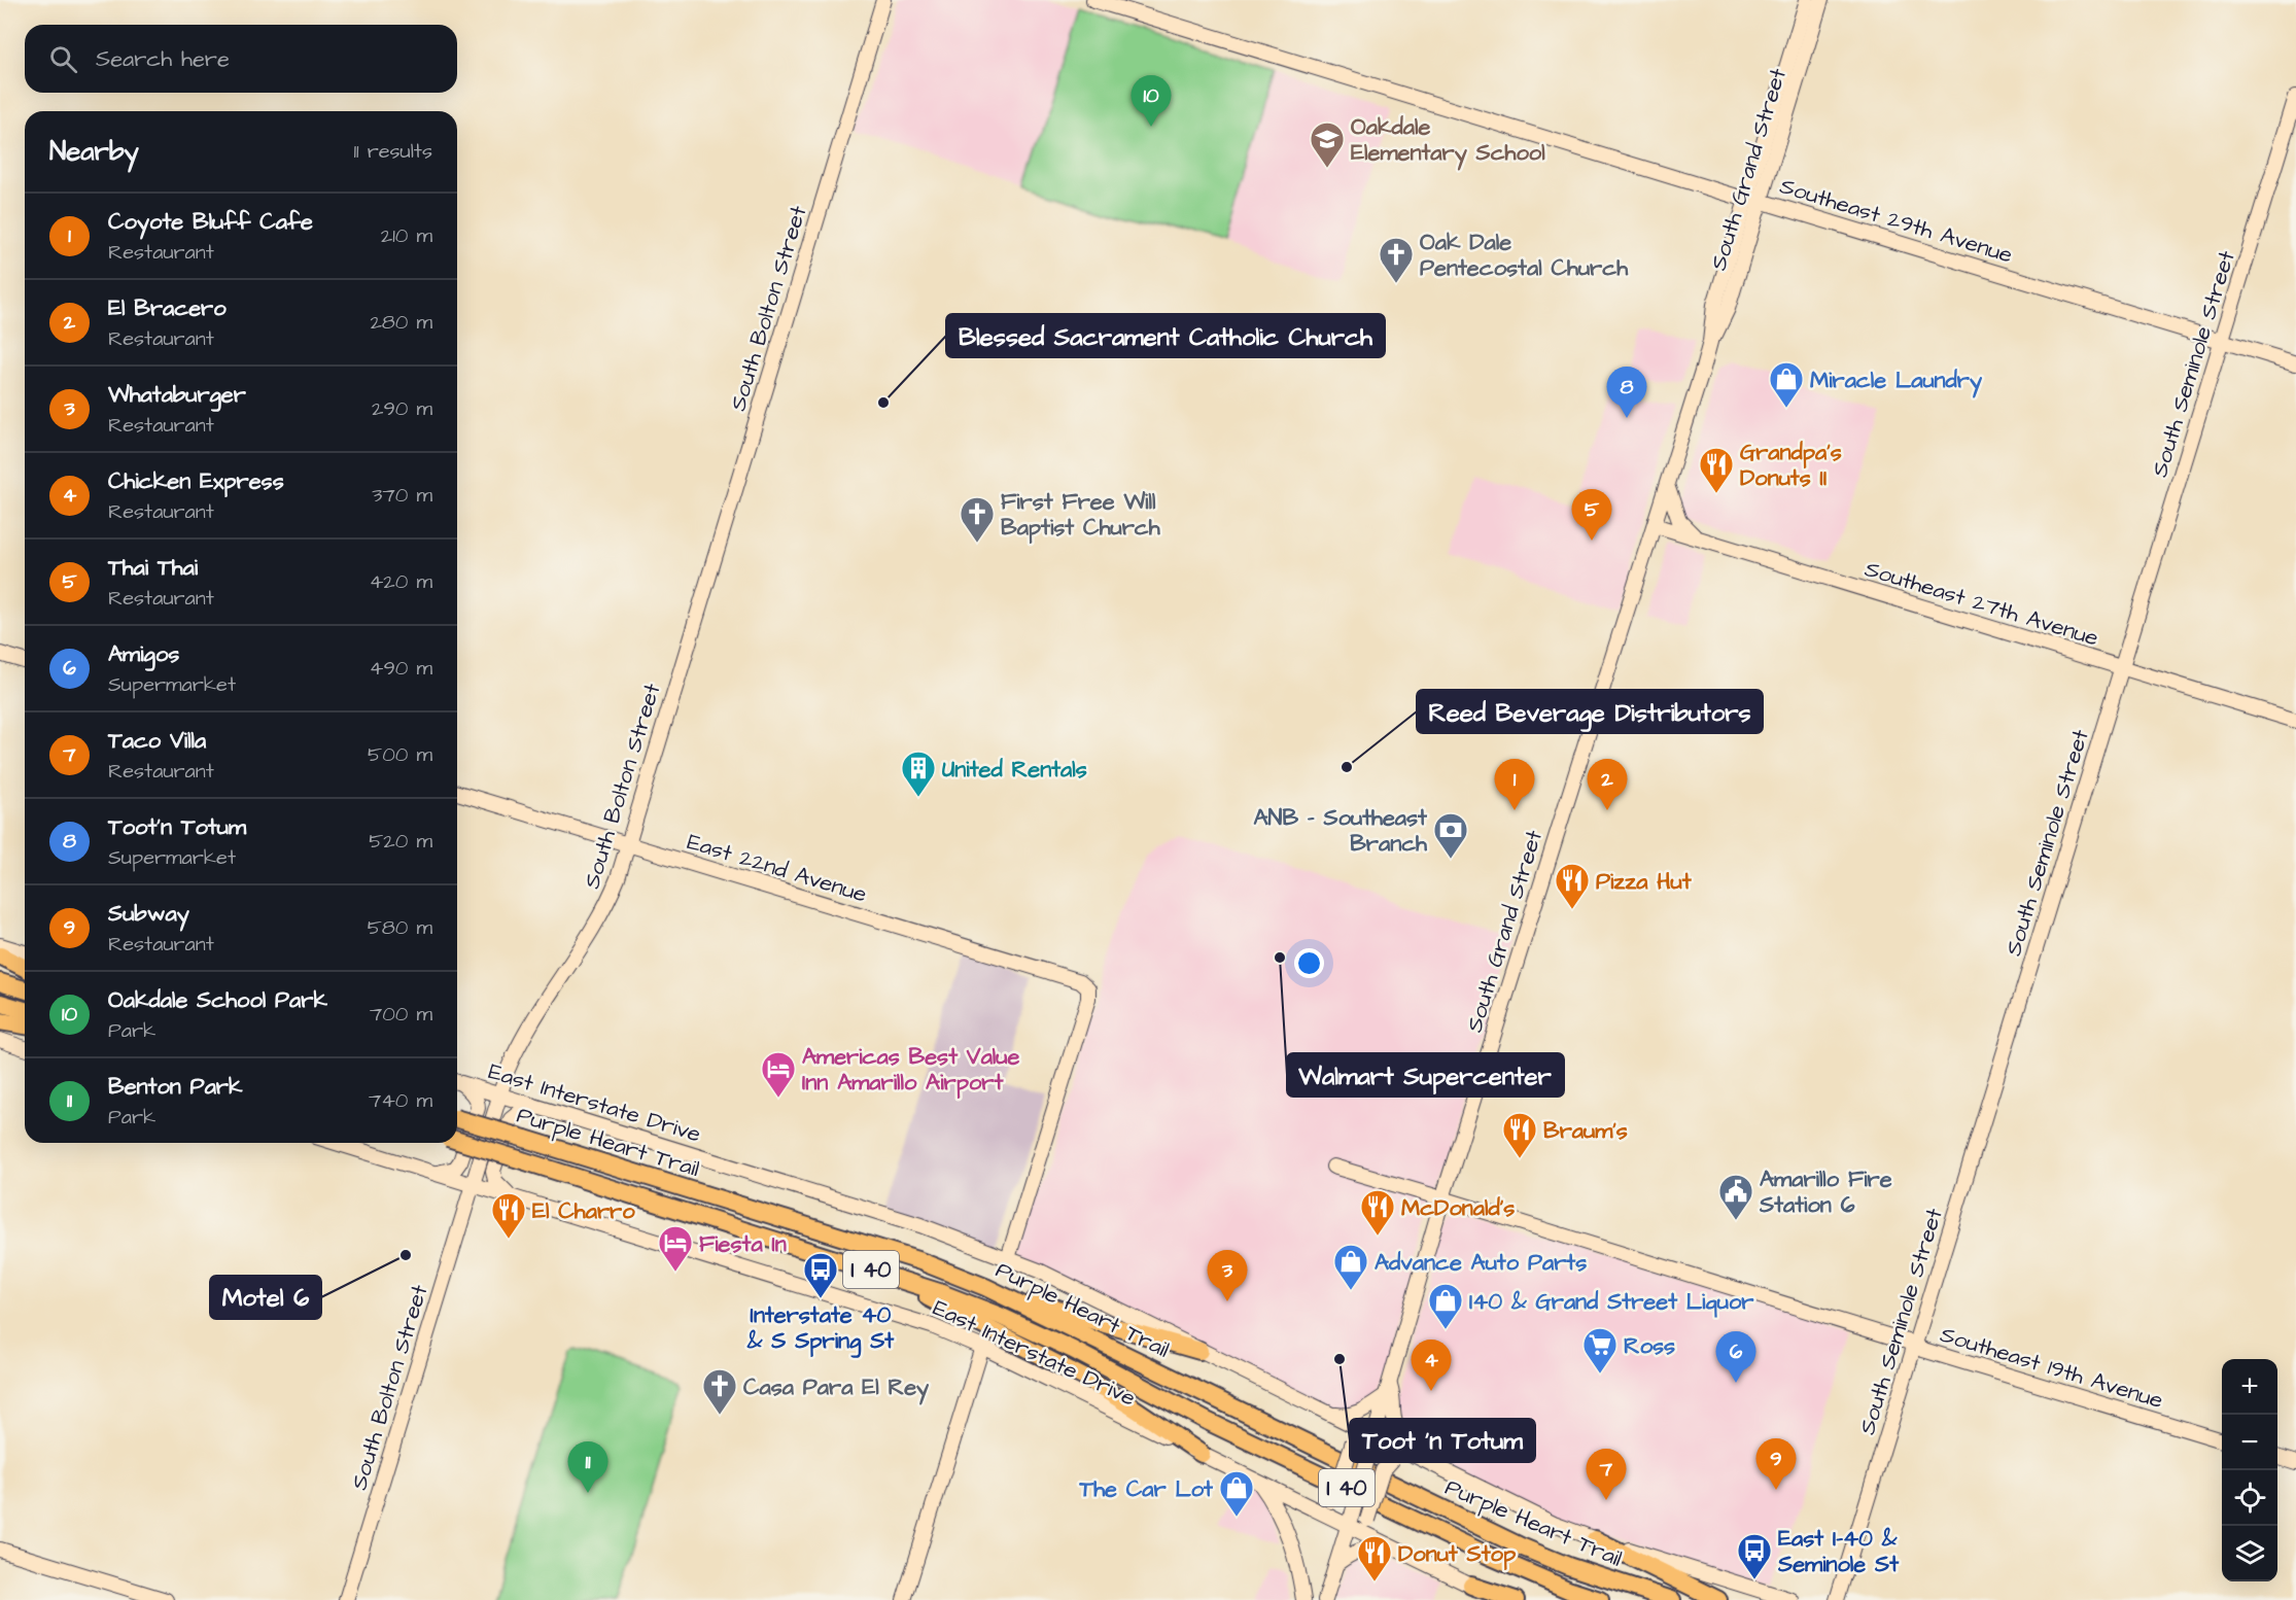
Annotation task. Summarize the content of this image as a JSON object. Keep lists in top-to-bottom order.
{
  "streets": {
    "highway": ["Purple Heart Trail", "I 40"],
    "main road": [
      "South Grand Street",
      "Southeast 29th Avenue",
      "South Bolton Street",
      "South Seminole Street",
      "Southeast 27th Avenue",
      "East 22nd Avenue",
      "East Interstate Drive",
      "Southeast 19th Avenue"
    ]
  },
  "crossings": [
    ["South Grand Street", "Southeast 29th Avenue"],
    ["South Grand Street", "Southeast 27th Avenue"],
    ["South Grand Street", "East Interstate Drive"],
    ["South Grand Street", "Southeast 19th Avenue"],
    ["Southeast 29th Avenue", "South Seminole Street"],
    ["South Bolton Street", "East 22nd Avenue"],
    ["South Bolton Street", "East Interstate Drive"],
    ["South Seminole Street", "Southeast 27th Avenue"],
    ["South Seminole Street", "Southeast 19th Avenue"],
    ["East 22nd Avenue", "East Interstate Drive"]
  ],
  "places": {
    "school or university": ["Oakdale Elementary School"],
    "church": ["Oak Dale Pentecostal Church", "First Free Will Baptist Church", "Casa Para El Rey"],
    "other": [
      "Blessed Sacrament Catholic Church",
      "Reed Beverage Distributors",
      "Walmart Supercenter",
      "Motel 6",
      "Toot 'n Totum"
    ],
    "shop": [
      "Miracle Laundry",
      "Advance Auto Parts",
      "I40 & Grand Street Liquor",
      "The Car Lot"
    ],
    "restaurant": [
      "Grandpa's Donuts II",
      "Pizza Hut",
      "Braum's",
      "McDonald's",
      "El Charro",
      "Donut Stop"
    ],
    "building": ["United Rentals"],
    "bank": ["ANB - Southeast Branch"],
    "hotel": ["Americas Best Value Inn Amarillo Airport", "Fiesta In"],
    "public building": ["Amarillo Fire Station 6"],
    "bus stop": ["Interstate 40 & S Spring St", "East I-40 & Seminole St"],
    "supermarket": ["Ross"]
  },
  "page": {
    "search": "Search here",
    "pins": [
      "10",
      "8",
      "5",
      "1",
      "2",
      "3",
      "6",
      "4",
      "9",
      "11",
      "7"
    ],
    "heading": ["Nearby", "11 results"],
    "list": [
      {
        "mark": "1",
        "name": "Coyote Bluff Cafe",
        "note": "Restaurant",
        "value": "210 m"
      },
      {
        "mark": "2",
        "name": "El Bracero",
        "note": "Restaurant",
        "value": "280 m"
      },
      {
        "mark": "3",
        "name": "Whataburger",
        "note": "Restaurant",
        "value": "290 m"
      },
      {
        "mark": "4",
        "name": "Chicken Express",
        "note": "Restaurant",
        "value": "370 m"
      },
      {
        "mark": "5",
        "name": "Thai Thai",
        "note": "Restaurant",
        "value": "420 m"
      },
      {
        "mark": "6",
        "name": "Amigos",
        "note": "Supermarket",
        "value": "490 m"
      },
      {
        "mark": "7",
        "name": "Taco Villa",
        "note": "Restaurant",
        "value": "500 m"
      },
      {
        "mark": "8",
        "name": "Toot'n Totum",
        "note": "Supermarket",
        "value": "520 m"
      },
      {
        "mark": "9",
        "name": "Subway",
        "note": "Restaurant",
        "value": "580 m"
      },
      {
        "mark": "10",
        "name": "Oakdale School Park",
        "note": "Park",
        "value": "700 m"
      },
      {
        "mark": "11",
        "name": "Benton Park",
        "note": "Park",
        "value": "740 m"
      }
    ],
    "map_buttons": ["+", "−"]
  }
}
